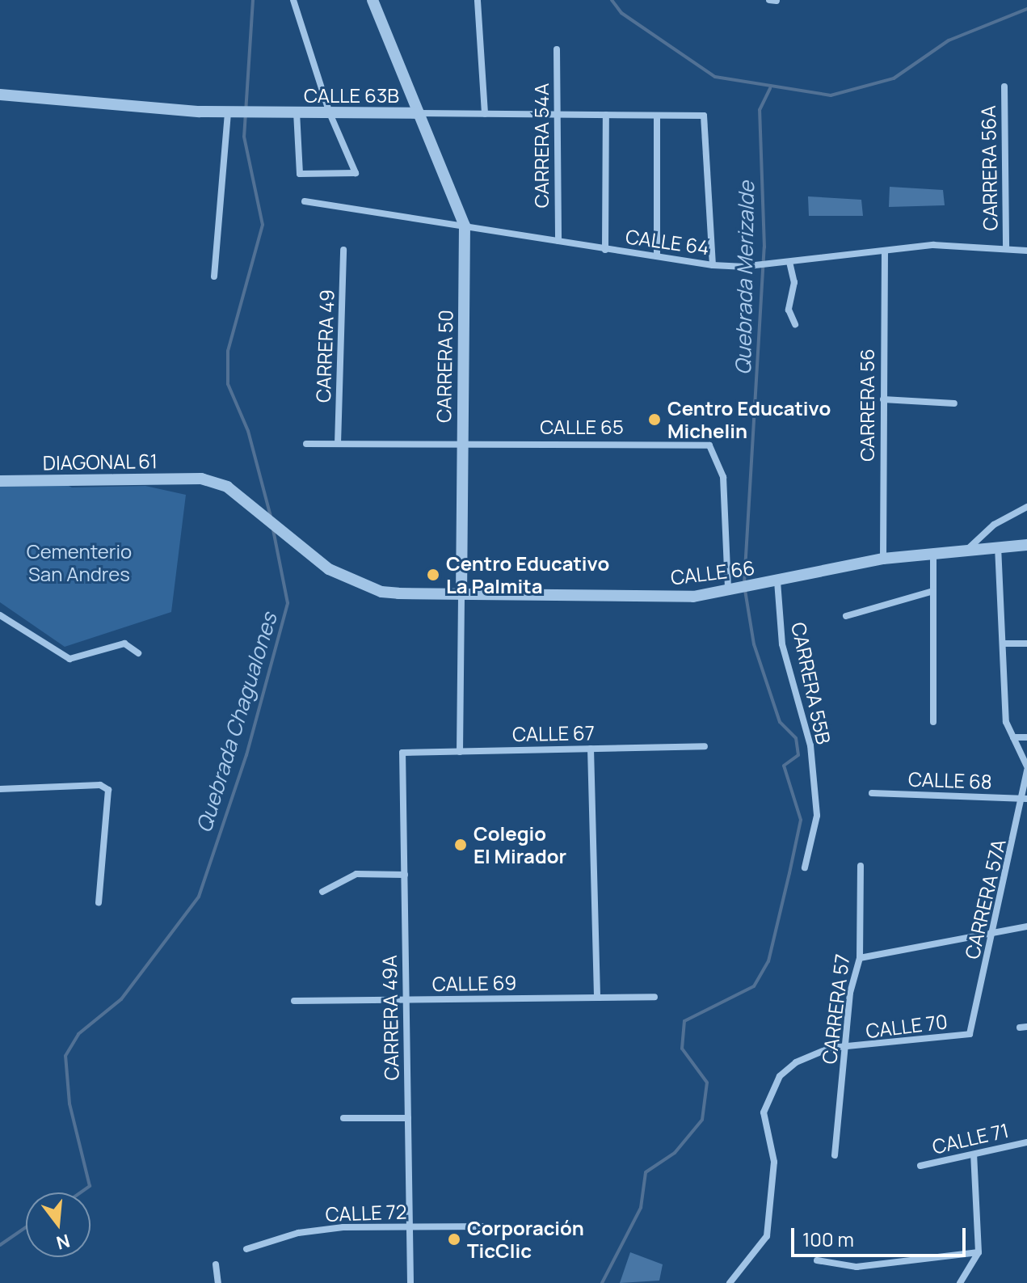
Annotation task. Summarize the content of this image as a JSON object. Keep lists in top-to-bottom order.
{
  "streets": {
    "street": [
      "CALLE 63B",
      "CARRERA 54A",
      "CARRERA 56A",
      "CALLE 64",
      "CARRERA 49",
      "CARRERA 50",
      "CARRERA 56",
      "CALLE 65",
      "DIAGONAL 61",
      "CALLE 66",
      "CARRERA 55B",
      "CALLE 67",
      "CALLE 68",
      "CARRERA 57A",
      "CALLE 69",
      "CARRERA 57",
      "CARRERA 49A",
      "CALLE 70",
      "CALLE 71",
      "CALLE 72"
    ]
  },
  "crossings": [
    ["CALLE 63B", "CARRERA 54A"],
    ["CALLE 63B", "CALLE 64"],
    ["CALLE 63B", "CARRERA 50"],
    ["CARRERA 54A", "CALLE 64"],
    ["CARRERA 56A", "CALLE 64"],
    ["CALLE 64", "CARRERA 50"],
    ["CALLE 64", "CARRERA 56"],
    ["CARRERA 49", "CALLE 65"],
    ["CARRERA 50", "CALLE 65"],
    ["CARRERA 50", "CALLE 66"],
    ["CARRERA 50", "CALLE 67"],
    ["CARRERA 56", "CALLE 66"],
    ["CALLE 65", "CALLE 66"],
    ["DIAGONAL 61", "CALLE 66"],
    ["CALLE 66", "CARRERA 55B"],
    ["CALLE 66", "CARRERA 57A"],
    ["CALLE 67", "CARRERA 49A"],
    ["CALLE 68", "CARRERA 57A"],
    ["CARRERA 57A", "CALLE 70"],
    ["CALLE 69", "CARRERA 49A"],
    ["CARRERA 57", "CALLE 70"],
    ["CARRERA 49A", "CALLE 72"]
  ],
  "water": ["Quebrada Merizalde", "Quebrada Chagualones"],
  "parks": ["Cementerio San Andres"],
  "places": [
    "Centro Educativo Michelin",
    "Centro Educativo La Palmita",
    "Colegio El Mirador",
    "Corporación TicClic"
  ],
  "scale_bar": "100 m",
  "north": "bottom"
}
